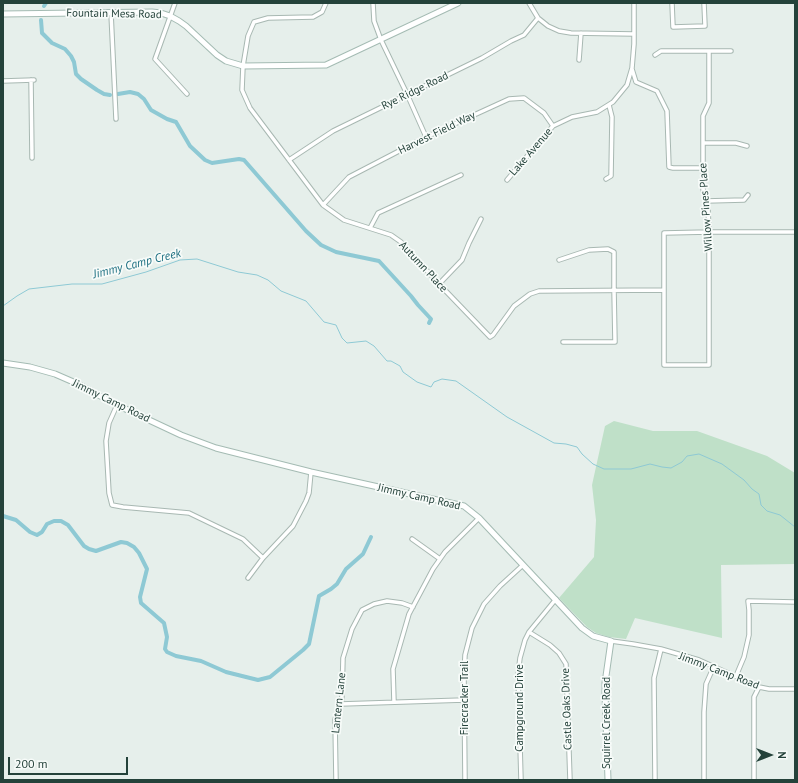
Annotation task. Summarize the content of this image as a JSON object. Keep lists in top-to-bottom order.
{
  "streets": {
    "street": [
      "Fountain Mesa Road",
      "Rye Ridge Road",
      "Harvest Field Way",
      "Lake Avenue",
      "Willow Pines Place",
      "Autumn Place",
      "Jimmy Camp Road",
      "Firecracker Trail",
      "Lantern Lane",
      "Campground Drive",
      "Castle Oaks Drive",
      "Squirrel Creek Road"
    ]
  },
  "crossings": [
    ["Fountain Mesa Road", "Autumn Place"],
    ["Rye Ridge Road", "Autumn Place"],
    ["Harvest Field Way", "Lake Avenue"],
    ["Harvest Field Way", "Autumn Place"],
    ["Willow Pines Place", "Autumn Place"],
    ["Jimmy Camp Road", "Firecracker Trail"],
    ["Jimmy Camp Road", "Campground Drive"],
    ["Jimmy Camp Road", "Squirrel Creek Road"],
    ["Campground Drive", "Castle Oaks Drive"]
  ],
  "water": ["Jimmy Camp Creek"],
  "scale_bar": "200 m",
  "north": "right"
}
